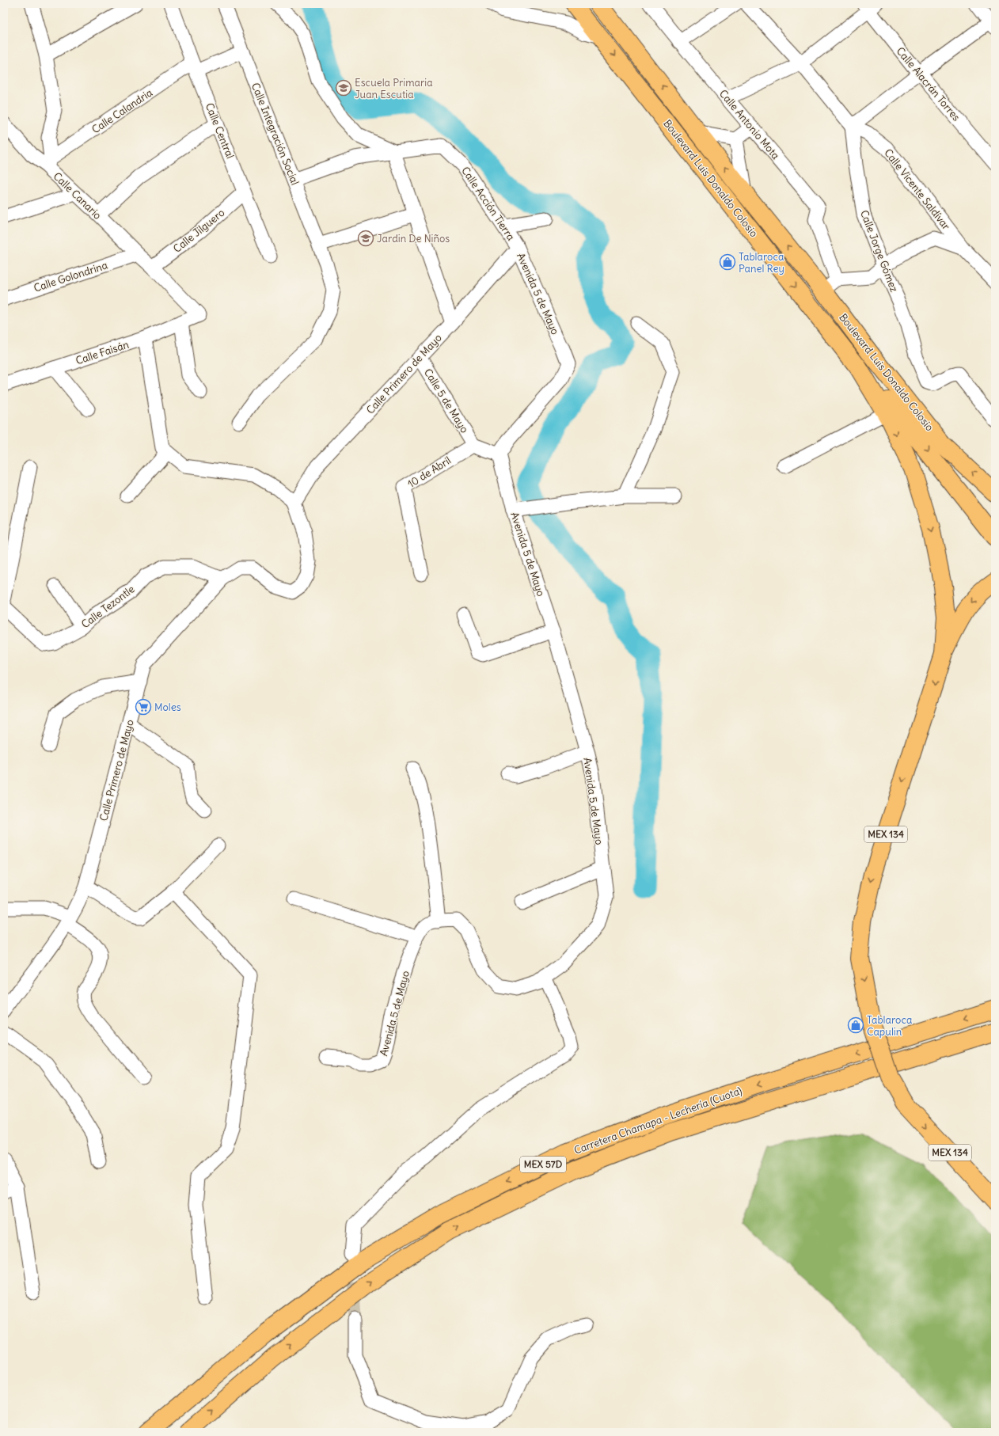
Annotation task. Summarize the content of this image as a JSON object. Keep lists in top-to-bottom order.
{
  "streets": {
    "highway": [
      "Boulevard Luis Donaldo Colosio",
      "MEX 134",
      "Carretera Chamapa - Lechería (Cuota)",
      "MEX 57D"
    ],
    "street": [
      "Calle Alacrán Torres",
      "Calle Calandria",
      "Calle Antonio Mota",
      "Calle Central",
      "Calle Integración Social",
      "Calle Vicente Saldívar",
      "Calle Canario",
      "Calle Acción Tierra",
      "Calle Jilguero",
      "Calle Jorge Gómez",
      "Calle Golondrina",
      "Avenida 5 de Mayo",
      "Calle Faisán",
      "Calle Primero de Mayo",
      "Calle 5 de Mayo",
      "10 de Abril",
      "Calle Tezontle"
    ]
  },
  "crossings": [
    ["Calle Calandria", "Calle Central"],
    ["Calle Calandria", "Calle Integración Social"],
    ["Calle Calandria", "Calle Canario"],
    ["Calle Central", "Calle Jilguero"],
    ["Boulevard Luis Donaldo Colosio", "MEX 134"],
    ["Calle Vicente Saldívar", "Calle Jorge Gómez"],
    ["Calle Canario", "Calle Jilguero"],
    ["Calle Canario", "Calle Golondrina"],
    ["Calle Canario", "Calle Faisán"],
    ["Calle Acción Tierra", "Avenida 5 de Mayo"],
    ["Calle Acción Tierra", "Calle Primero de Mayo"],
    ["Avenida 5 de Mayo", "Calle Primero de Mayo"],
    ["Calle Primero de Mayo", "Calle 5 de Mayo"],
    ["Calle Primero de Mayo", "Calle Tezontle"],
    ["Calle 5 de Mayo", "10 de Abril"]
  ],
  "places": {
    "school or university": ["Escuela Primaria Juan Escutia", "Jardin De Niños"],
    "shop": ["Tablaroca Panel Rey", "Tablaroca Capulin"],
    "supermarket": ["Moles"]
  }
}
